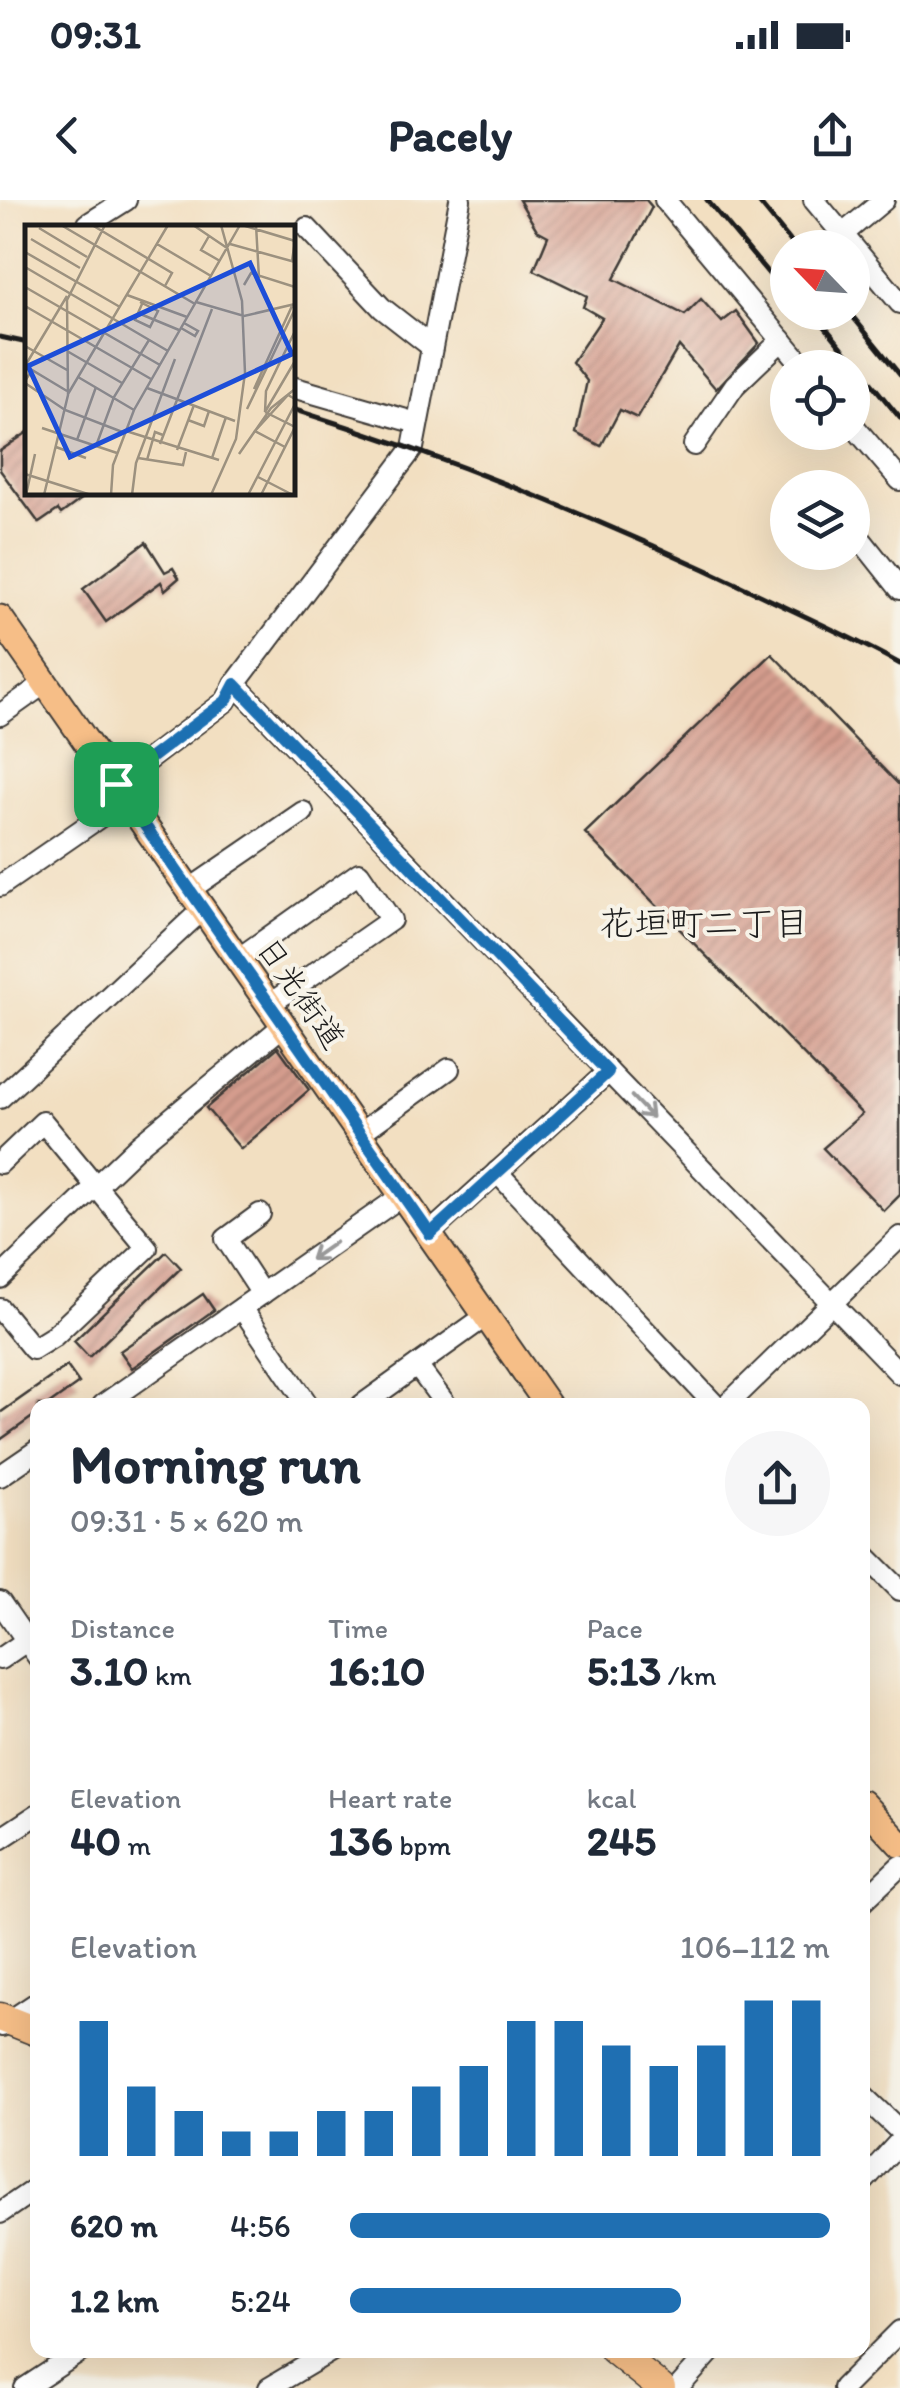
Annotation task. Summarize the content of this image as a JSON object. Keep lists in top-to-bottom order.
{
  "streets": {
    "main road": ["日光街道"]
  },
  "districts": ["花垣町二丁目"],
  "north": "top left",
  "page": {
    "status": "09:31",
    "header": "Pacely",
    "heading": ["Morning run", "09:31 · 5 × 620 m"],
    "stats": [
      ["Distance", "3.10 km"],
      ["Time", "16:10"],
      ["Pace", "5:13 /km"],
      ["Elevation", "40 m"],
      ["Heart rate", "136 bpm"],
      ["kcal", "245"]
    ],
    "chart": ["Elevation", "106–112 m"],
    "list": [
      {
        "name": "620 m",
        "note": "4:56"
      },
      {
        "name": "1.2 km",
        "note": "5:24"
      }
    ]
  }
}
